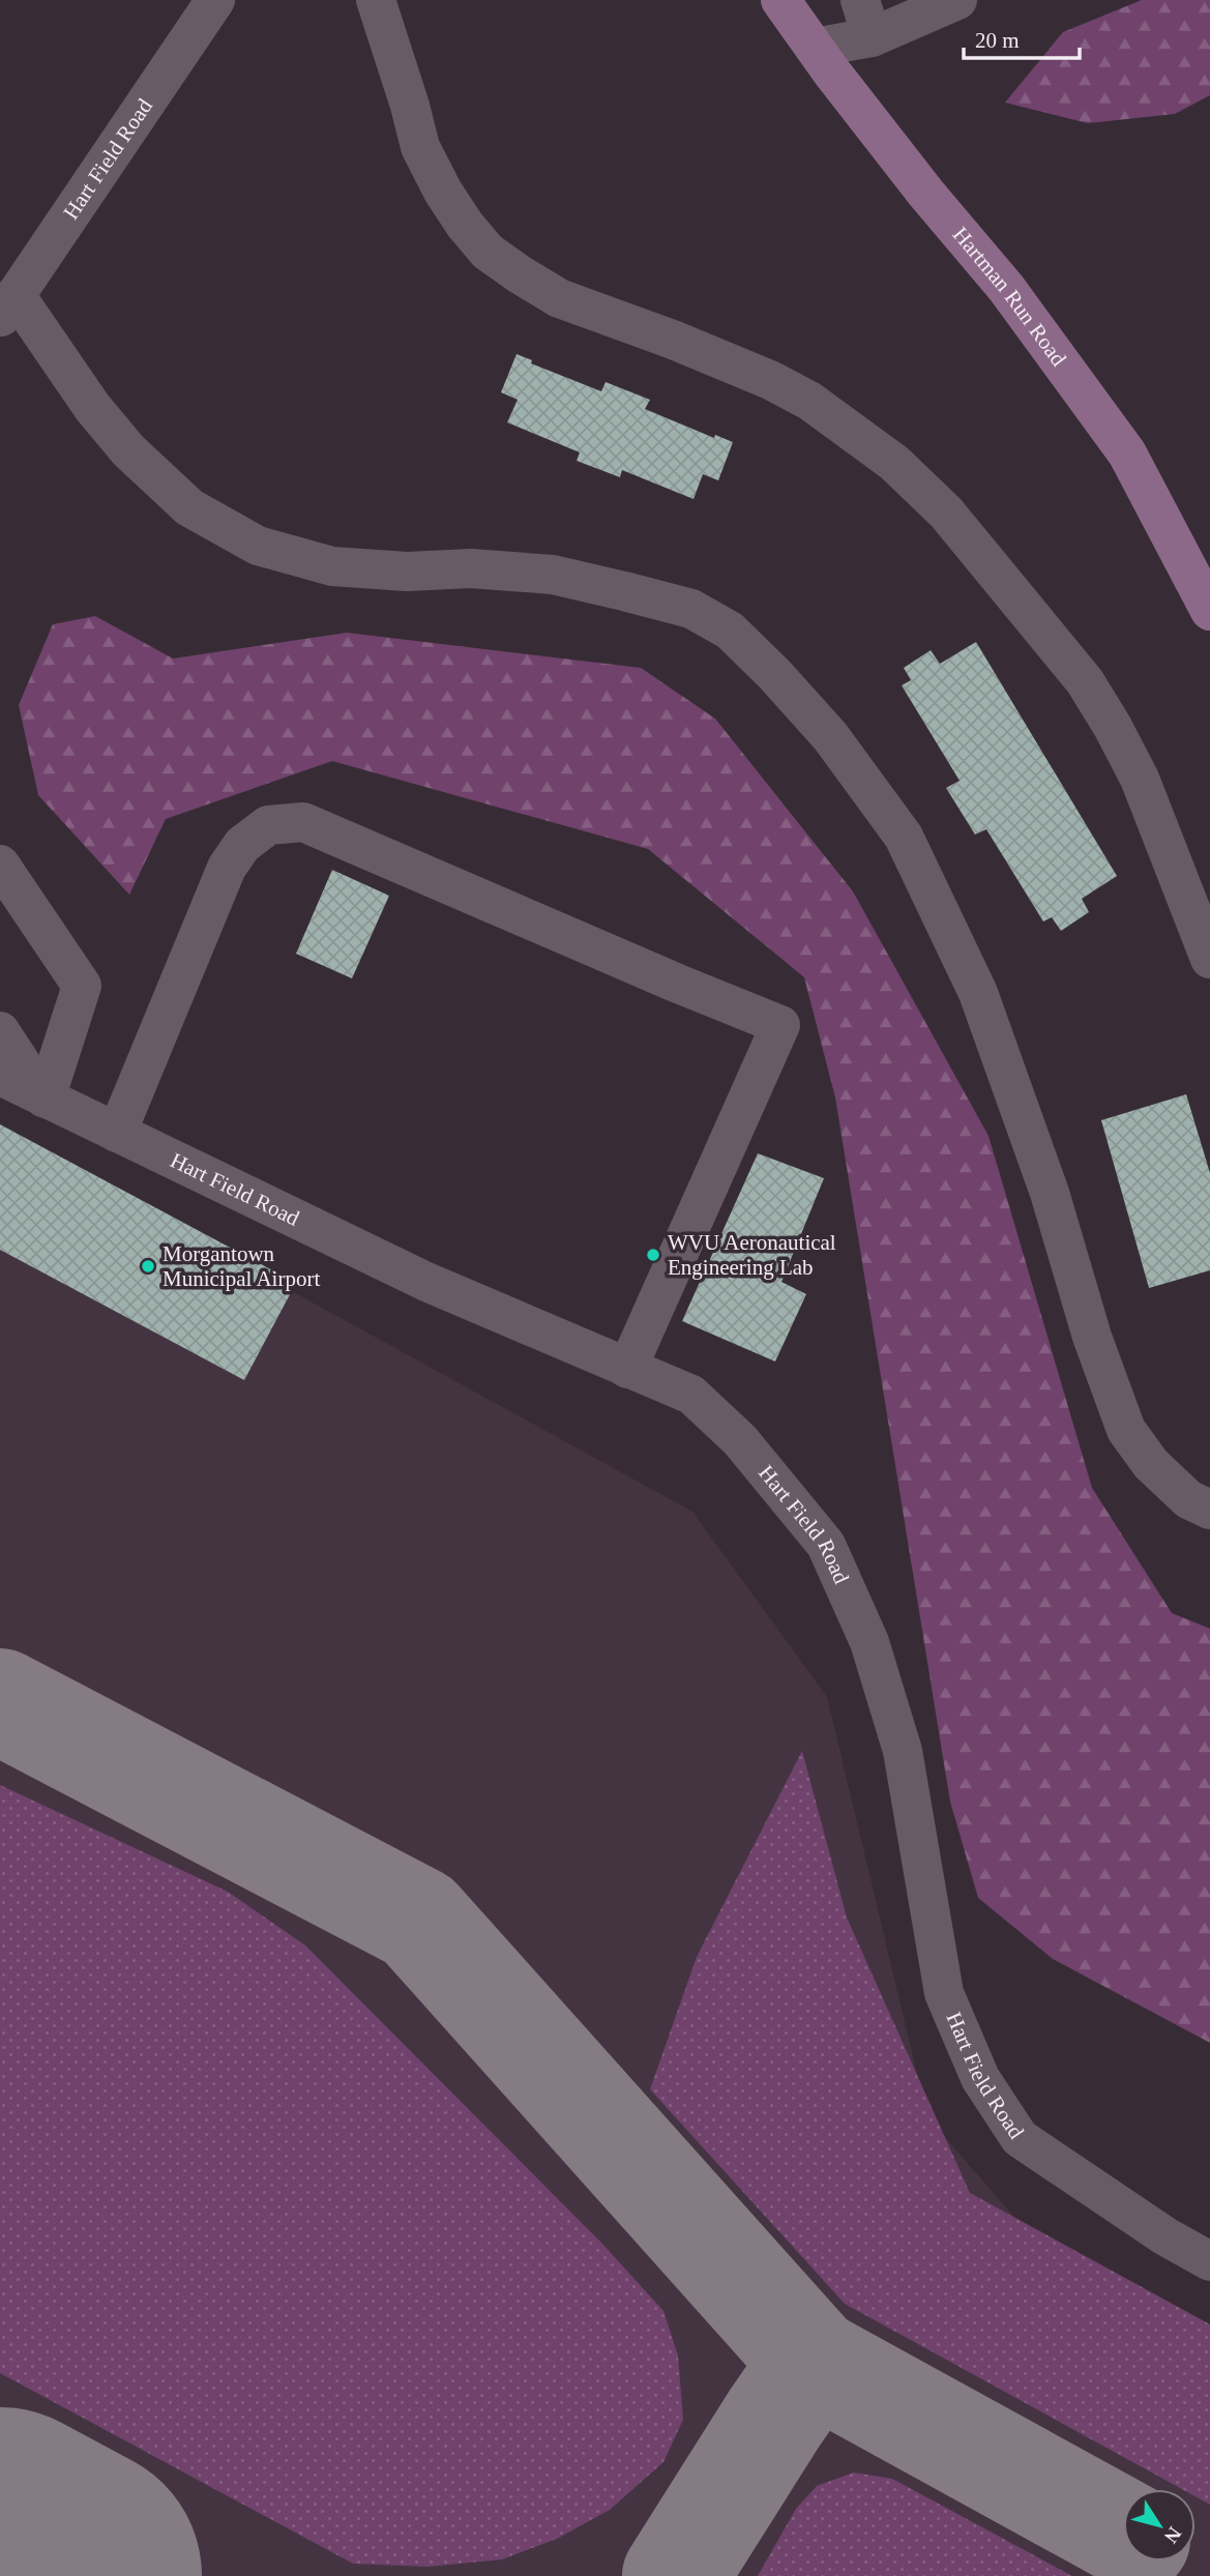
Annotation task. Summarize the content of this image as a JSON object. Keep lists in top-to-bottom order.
{
  "streets": {
    "main road": ["Hartman Run Road"],
    "street": ["Hart Field Road"]
  },
  "places": ["WVU Aeronautical Engineering Lab", "Morgantown Municipal Airport"],
  "scale_bar": "20 m",
  "north": "bottom right"
}
